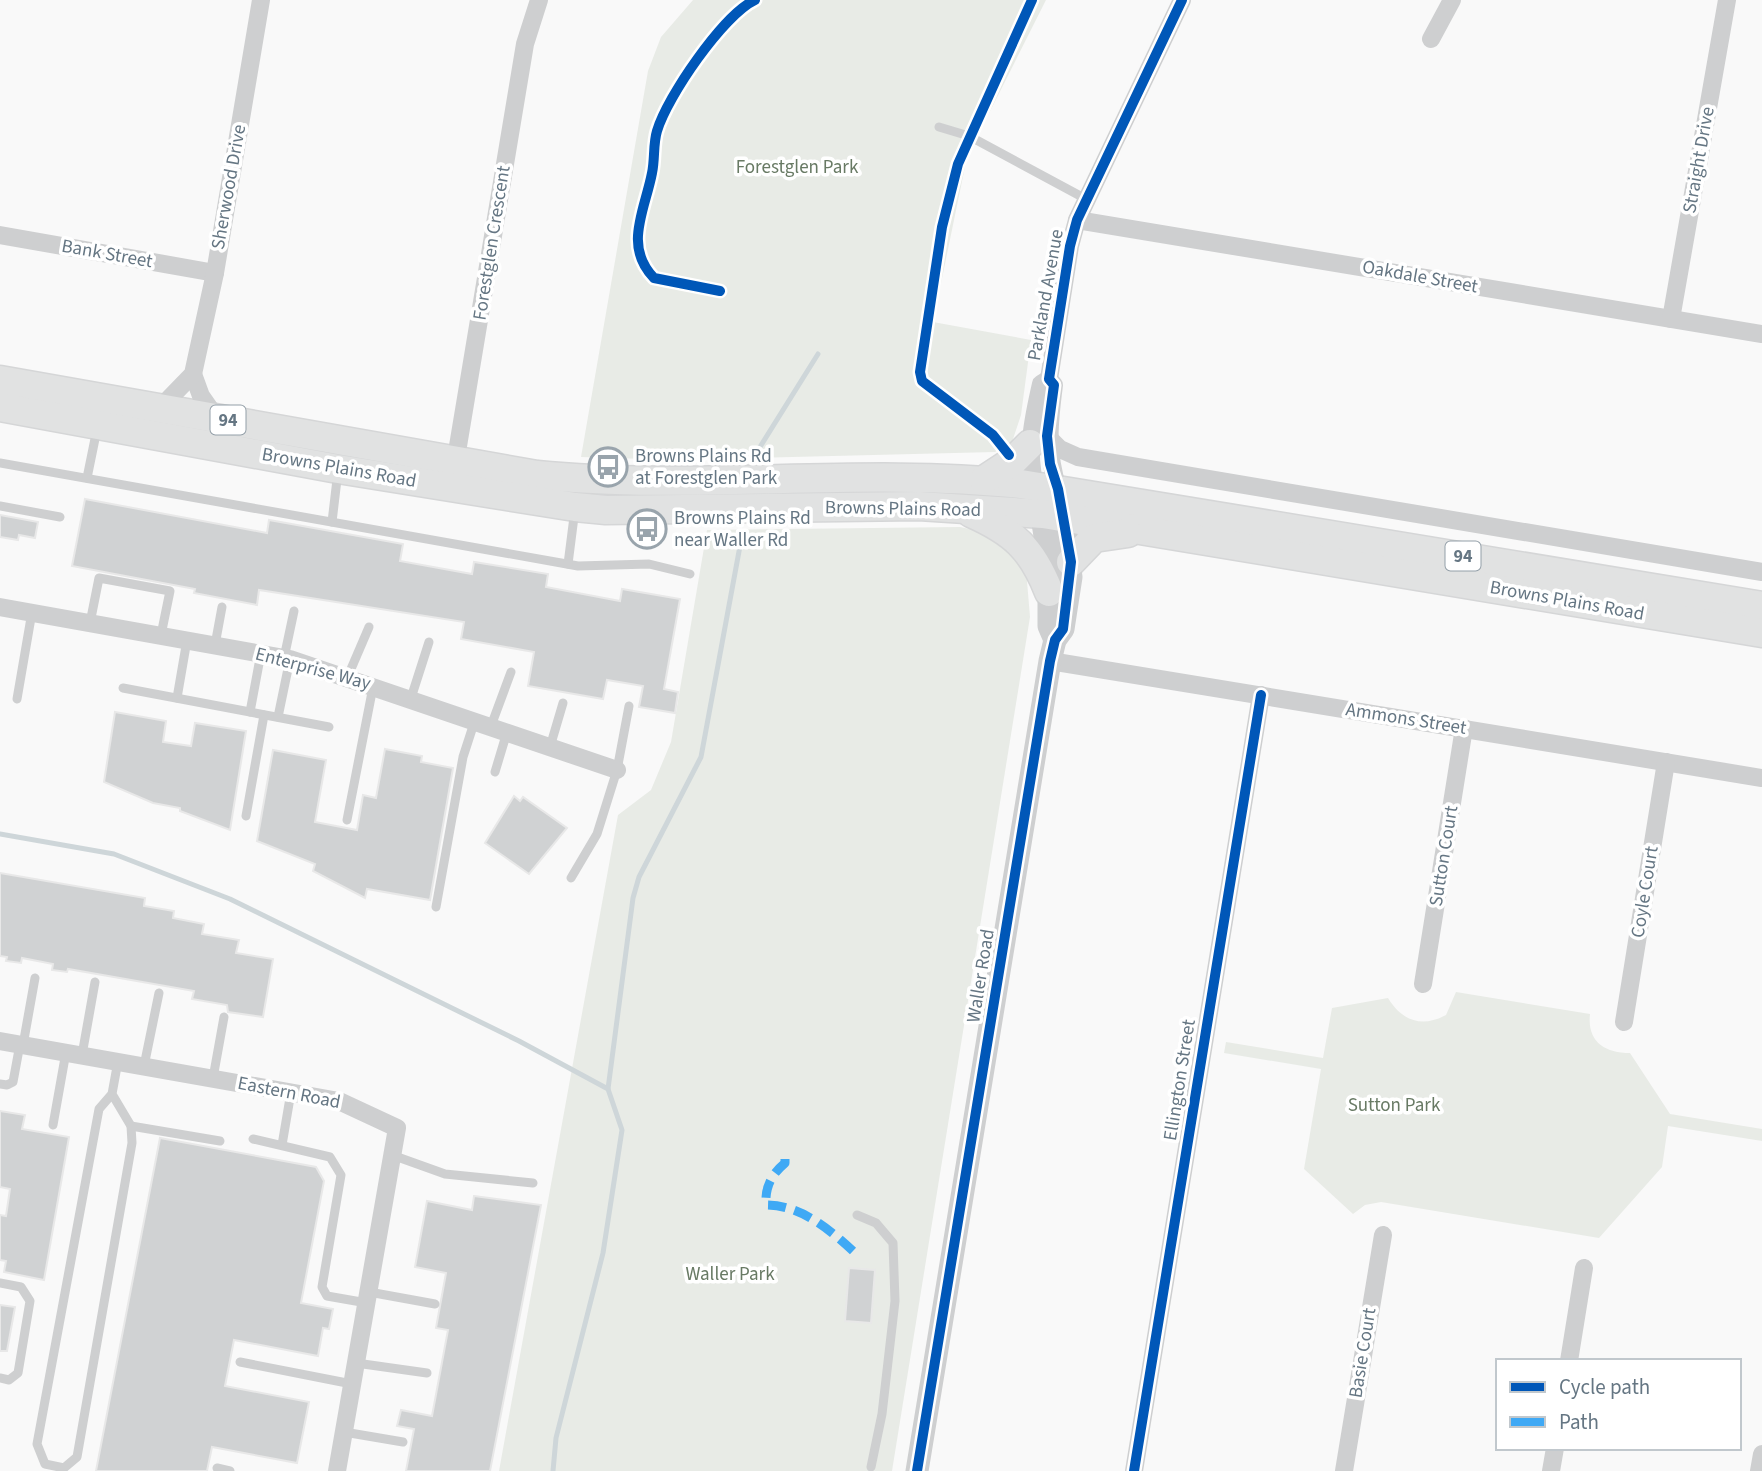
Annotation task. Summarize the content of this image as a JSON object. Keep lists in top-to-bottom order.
{
  "streets": {
    "main road": ["94", "Browns Plains Road"],
    "street": [
      "Straight Drive",
      "Sherwood Drive",
      "Forestglen Crescent",
      "Bank Street",
      "Oakdale Street",
      "Parkland Avenue",
      "Enterprise Way",
      "Ammons Street",
      "Sutton Court",
      "Coyle Court",
      "Waller Road",
      "Ellington Street",
      "Eastern Road",
      "Basie Court"
    ]
  },
  "crossings": [
    ["Straight Drive", "Oakdale Street"],
    ["Sherwood Drive", "Bank Street"],
    ["Forestglen Crescent", "Browns Plains Road"],
    ["Oakdale Street", "Parkland Avenue"],
    ["Parkland Avenue", "Browns Plains Road"],
    ["Parkland Avenue", "Waller Road"],
    ["Browns Plains Road", "Waller Road"],
    ["Ammons Street", "Sutton Court"],
    ["Ammons Street", "Coyle Court"],
    ["Ammons Street", "Waller Road"],
    ["Ammons Street", "Ellington Street"]
  ],
  "parks": ["Forestglen Park", "Sutton Park", "Waller Park"],
  "places": {
    "bus stop": ["Browns Plains Rd at Forestglen Park", "Browns Plains Rd near Waller Rd"]
  },
  "legend": ["Cycle path", "Path"]
}
